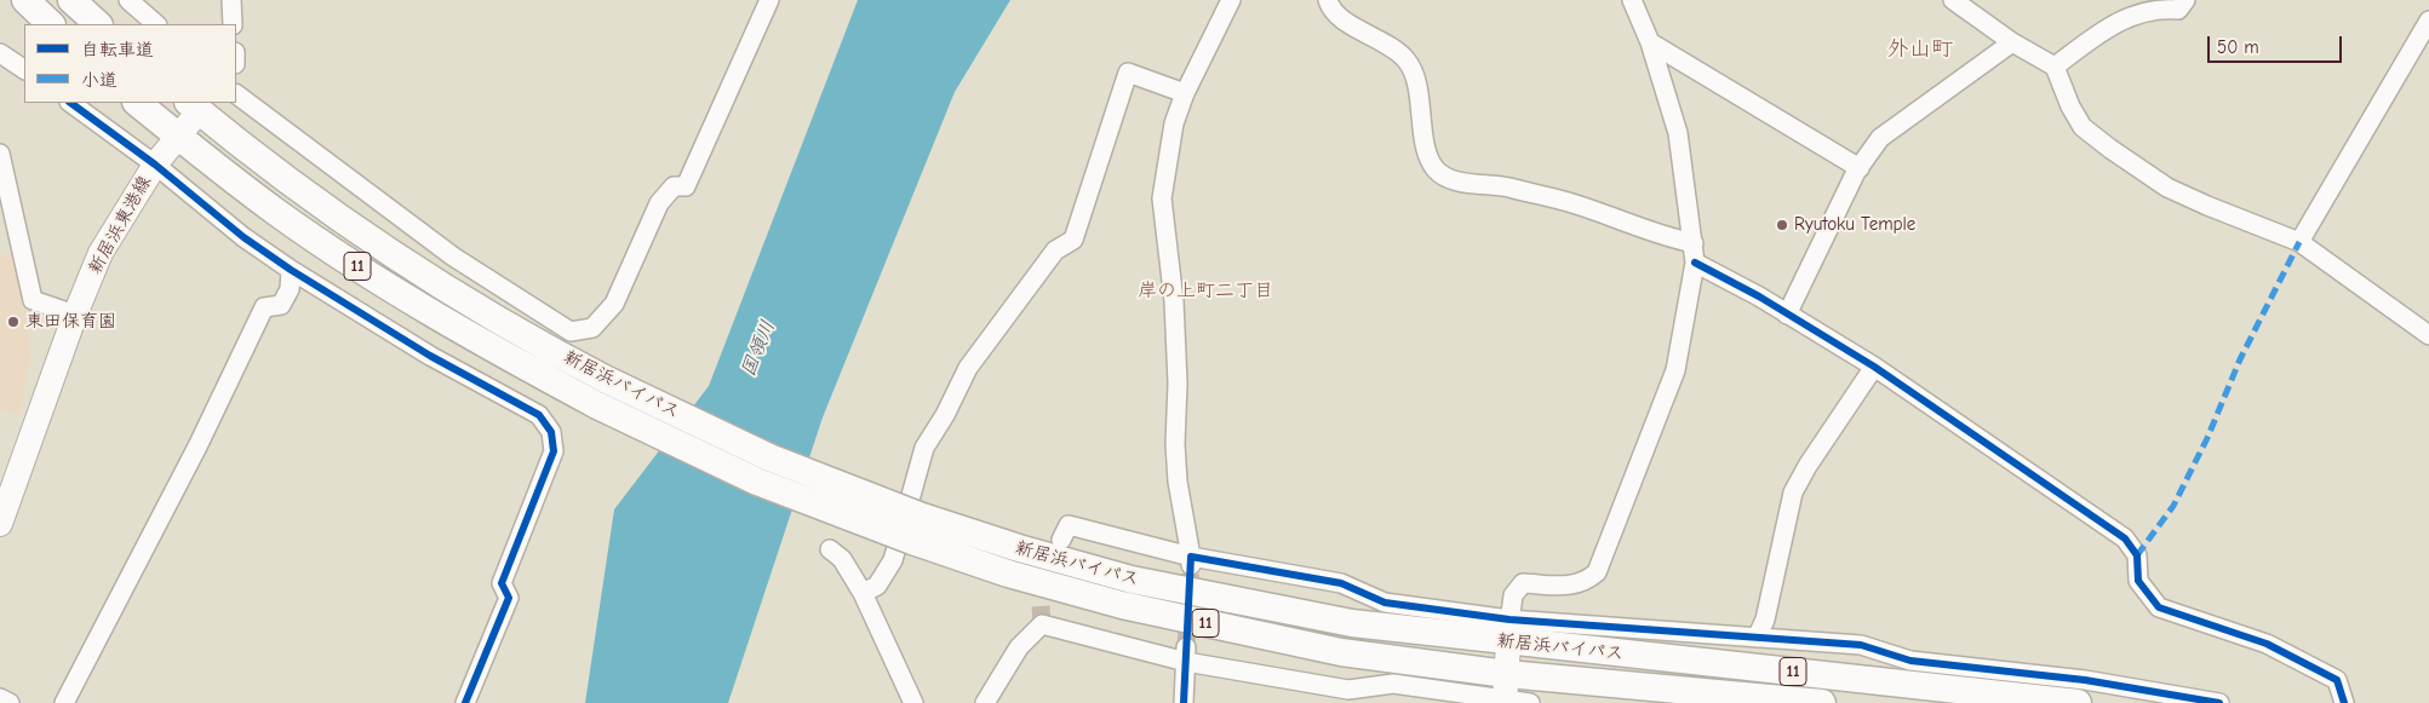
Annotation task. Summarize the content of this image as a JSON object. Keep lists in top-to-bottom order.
{
  "streets": {
    "highway": ["11", "新居浜バイパス"],
    "main road": ["新居浜東港線"]
  },
  "crossings": [
    ["新居浜東港線", "新居浜バイパス"]
  ],
  "districts": ["外山町", "岸の上町二丁目"],
  "water": ["国領川"],
  "places": ["Ryutoku Temple", "東田保育園"],
  "legend": ["自転車道", "小道"],
  "scale_bar": "50 m"
}
